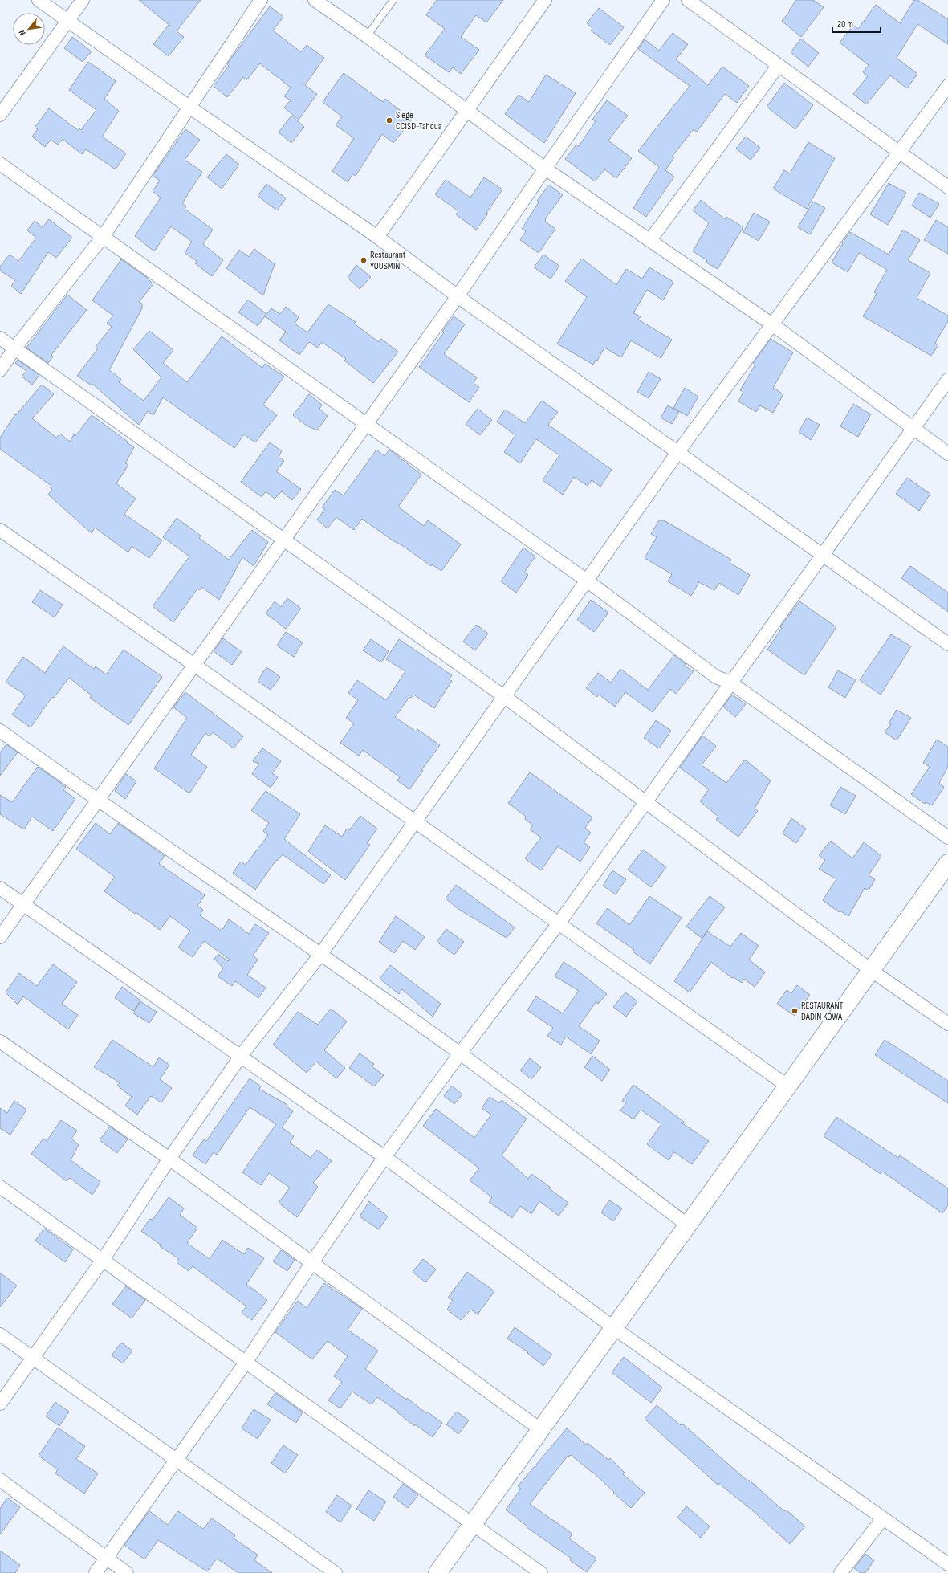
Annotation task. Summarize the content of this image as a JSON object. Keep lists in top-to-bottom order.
{
  "places": ["Siège CCISD-Tahoua", "Restaurant YOUSMIN", "RESTAURANT DADIN KOWA"],
  "scale_bar": "20 m",
  "north": "bottom left"
}
